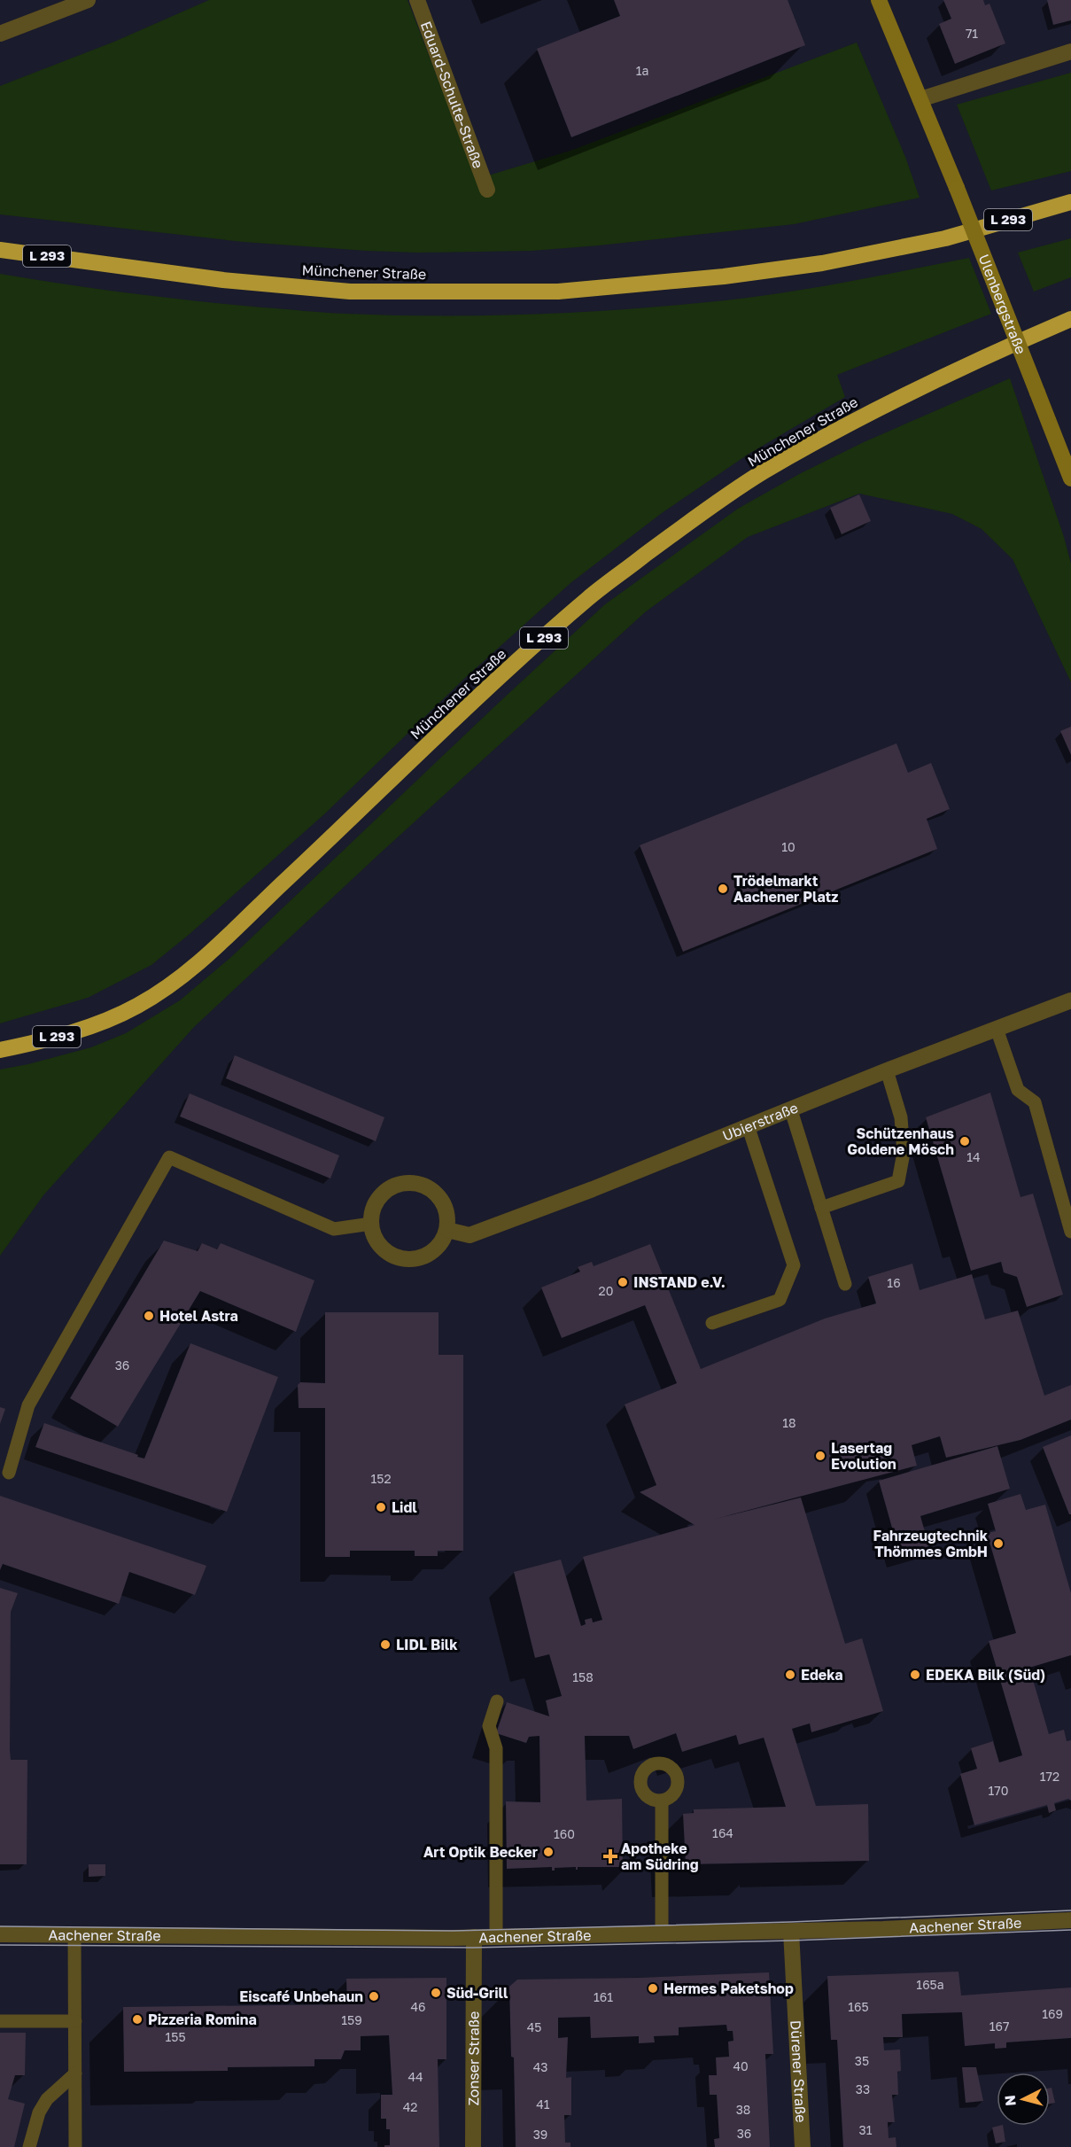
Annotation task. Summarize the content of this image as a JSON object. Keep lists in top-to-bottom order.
{
  "streets": {
    "highway": ["L 293", "Münchener Straße"],
    "street": [
      "Eduard-Schulte-Straße",
      "Ulenbergstraße",
      "Ubierstraße",
      "Aachener Straße",
      "Zonser Straße",
      "Dürener Straße"
    ]
  },
  "crossings": [
    ["Aachener Straße", "Zonser Straße"],
    ["Aachener Straße", "Dürener Straße"]
  ],
  "places": {
    "other": [
      "Trödelmarkt Aachener Platz",
      "Schützenhaus Goldene Mösch",
      "INSTAND e.V.",
      "Hotel Astra",
      "Lasertag Evolution",
      "Lidl",
      "Fahrzeugtechnik Thömmes GmbH",
      "LIDL Bilk",
      "Edeka",
      "EDEKA Bilk (Süd)",
      "Art Optik Becker",
      "Hermes Paketshop",
      "Süd-Grill",
      "Eiscafé Unbehaun",
      "Pizzeria Romina"
    ],
    "health": ["Apotheke am Südring"]
  },
  "house_numbers": [
    "71",
    "1a",
    "10",
    "14",
    "16",
    "20",
    "36",
    "18",
    "152",
    "158",
    "172",
    "170",
    "164",
    "160",
    "165a",
    "161",
    "46",
    "165",
    "169",
    "159",
    "167",
    "45",
    "155",
    "35",
    "40",
    "43",
    "44",
    "33",
    "41",
    "42",
    "38",
    "31",
    "36",
    "39"
  ],
  "north": "left"
}
